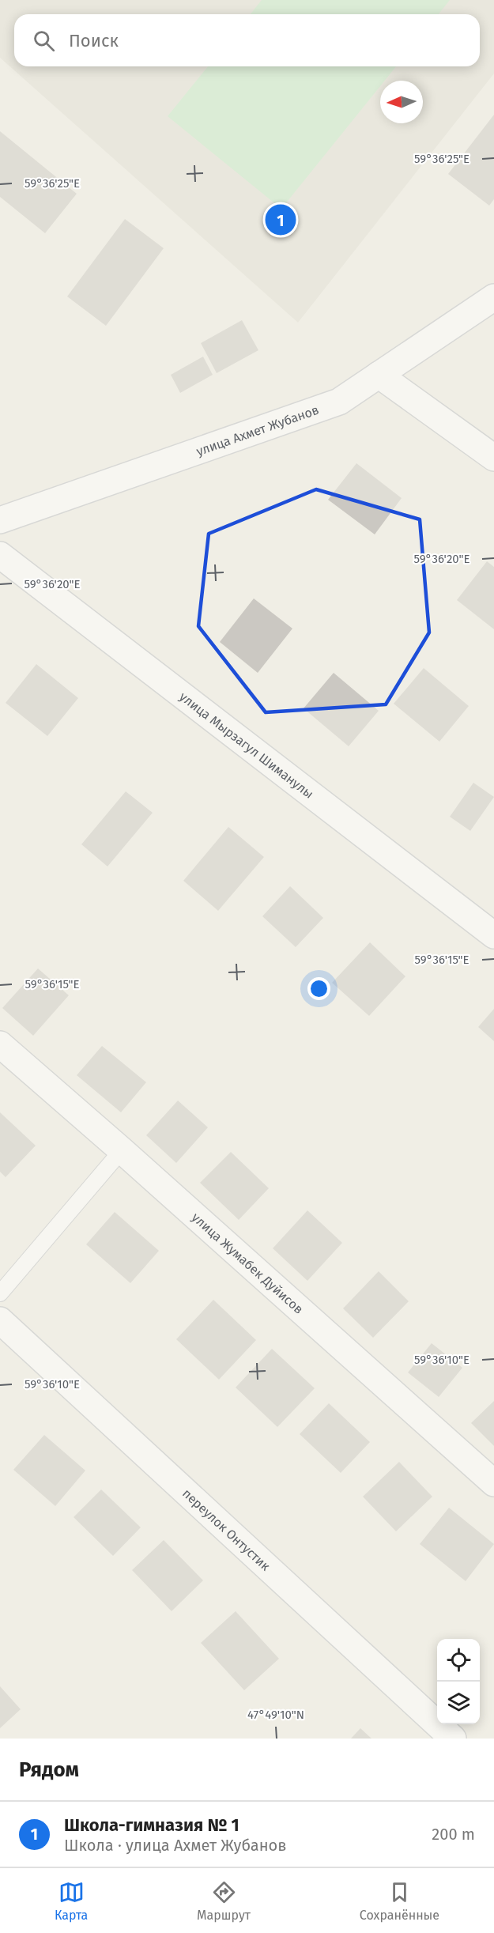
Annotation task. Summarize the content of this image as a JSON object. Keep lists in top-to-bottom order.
{
  "streets": {
    "street": [
      "улица Ахмет Жубанов",
      "улица Мырзагул Шиманулы",
      "улица Жумабек Дуйисов",
      "переулок Онтустик"
    ]
  },
  "north": "left",
  "page": {
    "search": "Поиск",
    "pins": "1",
    "heading": "Рядом",
    "list": [
      {
        "mark": "1",
        "name": "Школа-гимназия № 1",
        "note": "Школа · улица Ахмет Жубанов",
        "value": "200 m"
      }
    ],
    "nav": ["Карта", "Маршрут", "Сохранённые"]
  },
  "coordinates": [
    "59°36'25\"E",
    "59°36'20\"E",
    "59°36'15\"E",
    "59°36'10\"E",
    "47°49'10\"N"
  ]
}
